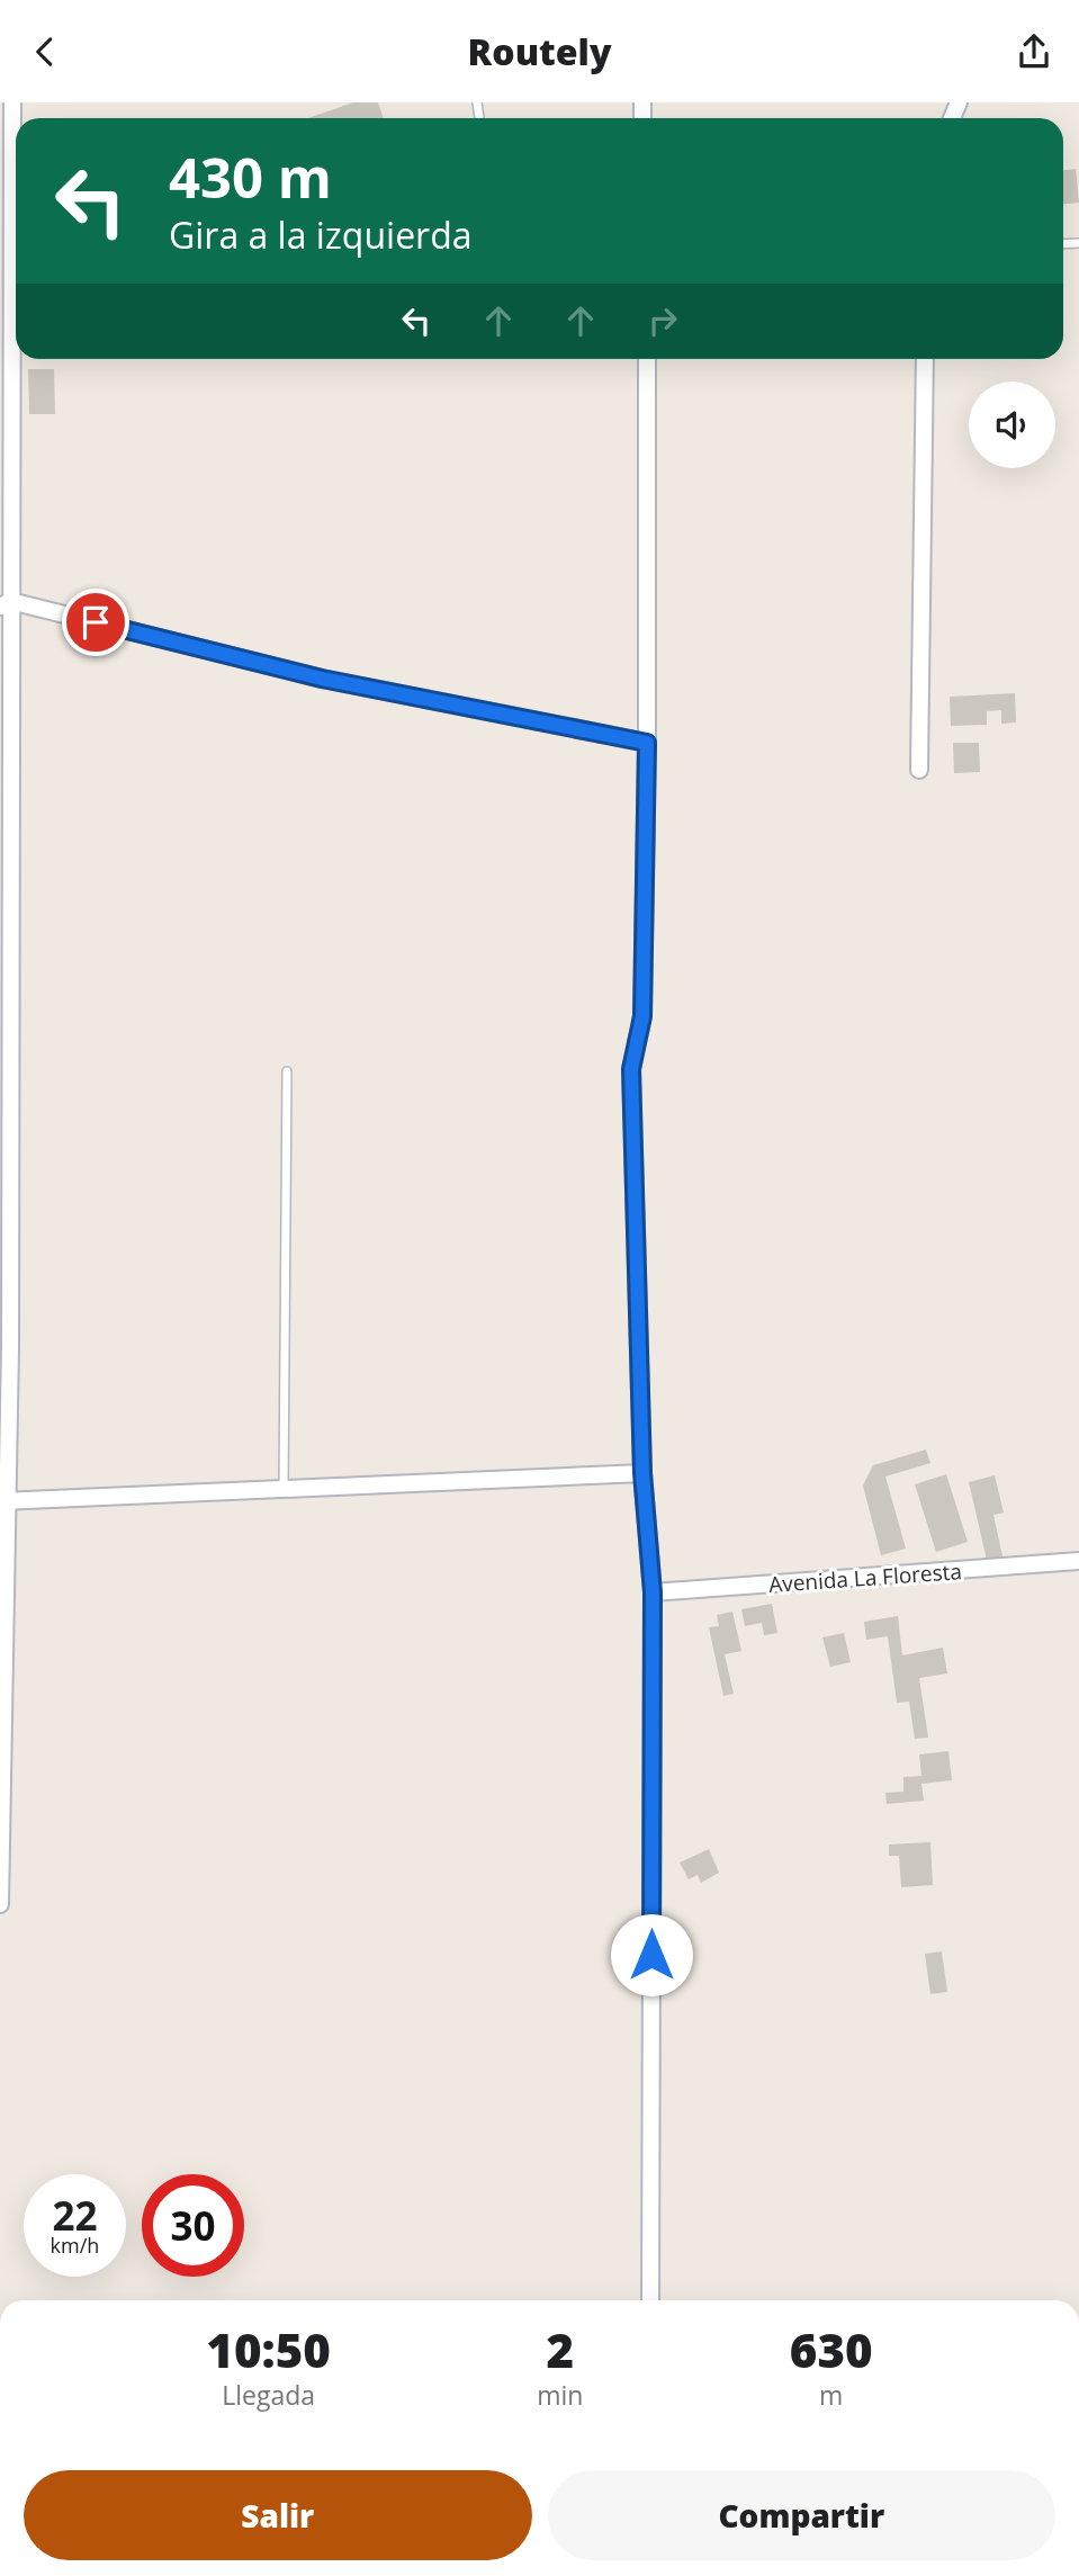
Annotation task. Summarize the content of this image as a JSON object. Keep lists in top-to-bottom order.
{
  "streets": {
    "street": ["Avenida La Floresta"]
  },
  "page": {
    "header": "Routely",
    "turn": ["430 m", "Gira a la izquierda"],
    "speed": "22 km/h",
    "limit": "30",
    "eta": [
      "10:50",
      "Llegada",
      "2",
      "min",
      "630",
      "m"
    ],
    "buttons": ["Salir", "Compartir"]
  }
}
